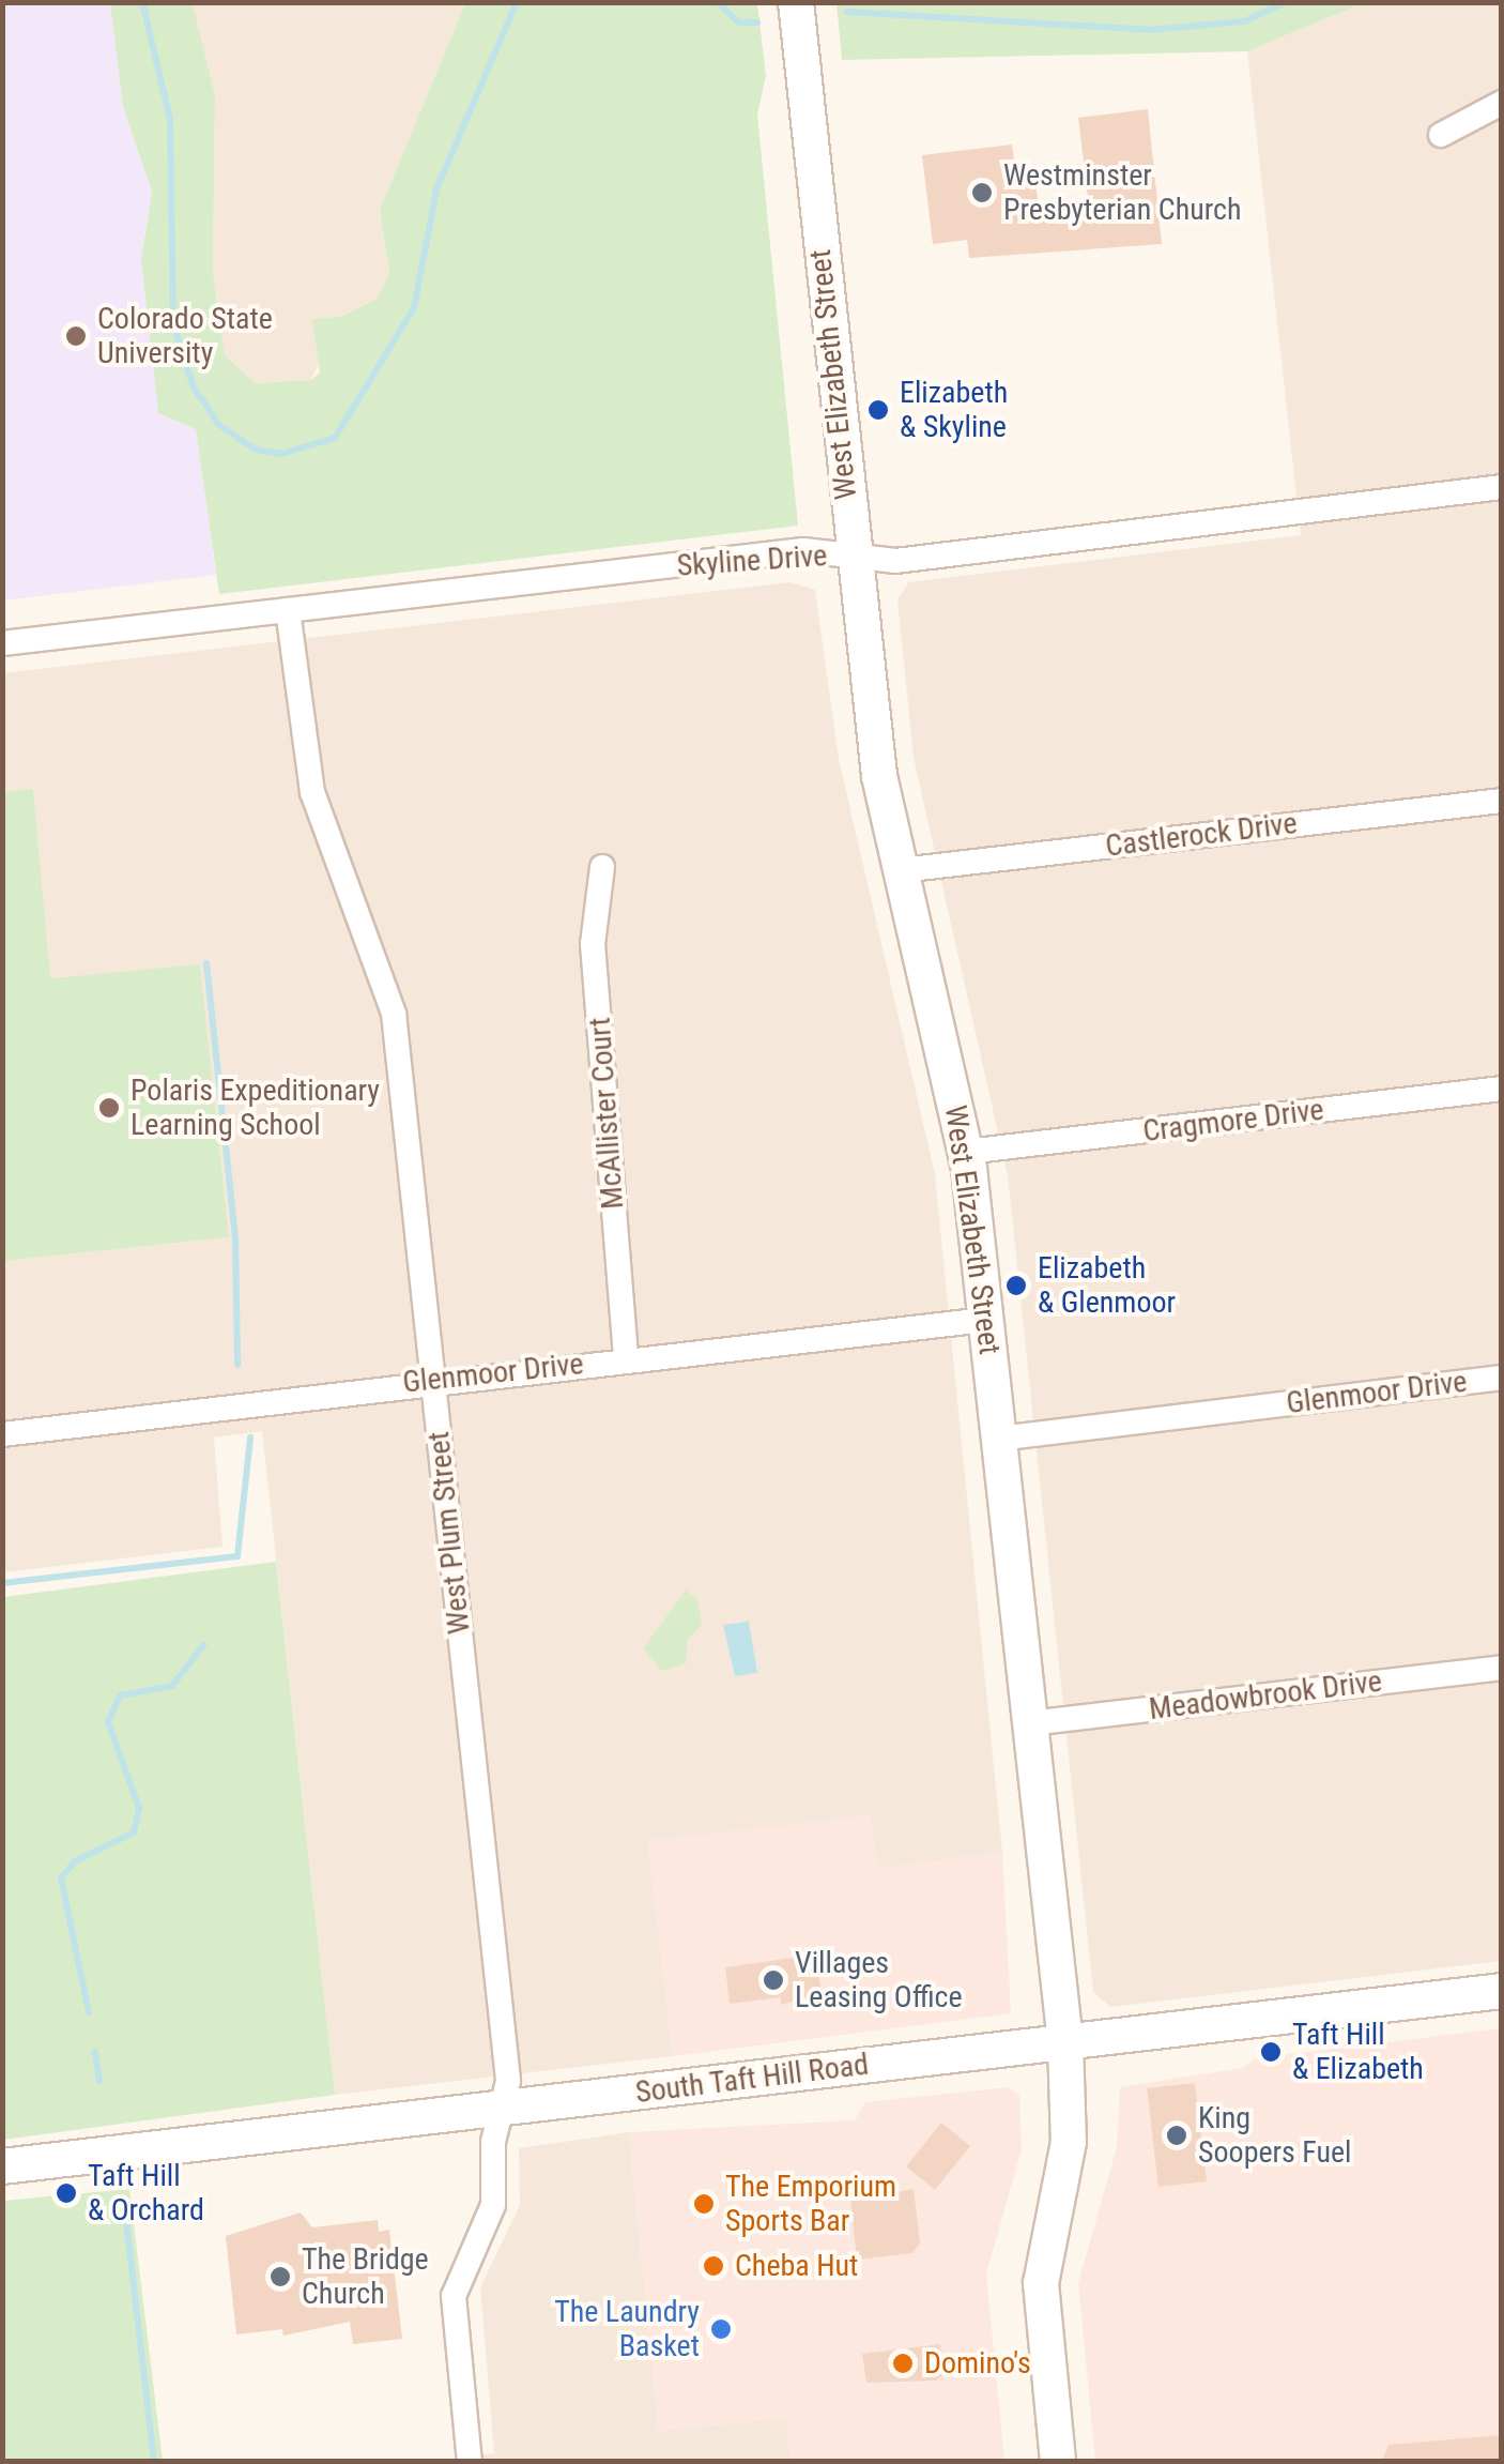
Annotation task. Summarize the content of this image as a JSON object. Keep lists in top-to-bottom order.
{
  "streets": {
    "main road": ["West Elizabeth Street", "South Taft Hill Road"],
    "street": [
      "Skyline Drive",
      "Castlerock Drive",
      "McAllister Court",
      "Cragmore Drive",
      "Glenmoor Drive",
      "West Plum Street",
      "Meadowbrook Drive"
    ]
  },
  "crossings": [
    ["West Elizabeth Street", "Skyline Drive"],
    ["West Elizabeth Street", "Castlerock Drive"],
    ["West Elizabeth Street", "Cragmore Drive"],
    ["West Elizabeth Street", "Glenmoor Drive"],
    ["West Elizabeth Street", "Meadowbrook Drive"],
    ["West Elizabeth Street", "South Taft Hill Road"],
    ["Skyline Drive", "West Plum Street"],
    ["McAllister Court", "Glenmoor Drive"],
    ["Glenmoor Drive", "West Plum Street"],
    ["West Plum Street", "South Taft Hill Road"]
  ],
  "places": [
    "Westminster Presbyterian Church",
    "Colorado State University",
    "Elizabeth & Skyline",
    "Polaris Expeditionary Learning School",
    "Elizabeth & Glenmoor",
    "Villages Leasing Office",
    "Taft Hill & Elizabeth",
    "King Soopers Fuel",
    "Taft Hill & Orchard",
    "The Emporium Sports Bar",
    "Cheba Hut",
    "The Bridge Church",
    "The Laundry Basket",
    "Domino's"
  ]
}
